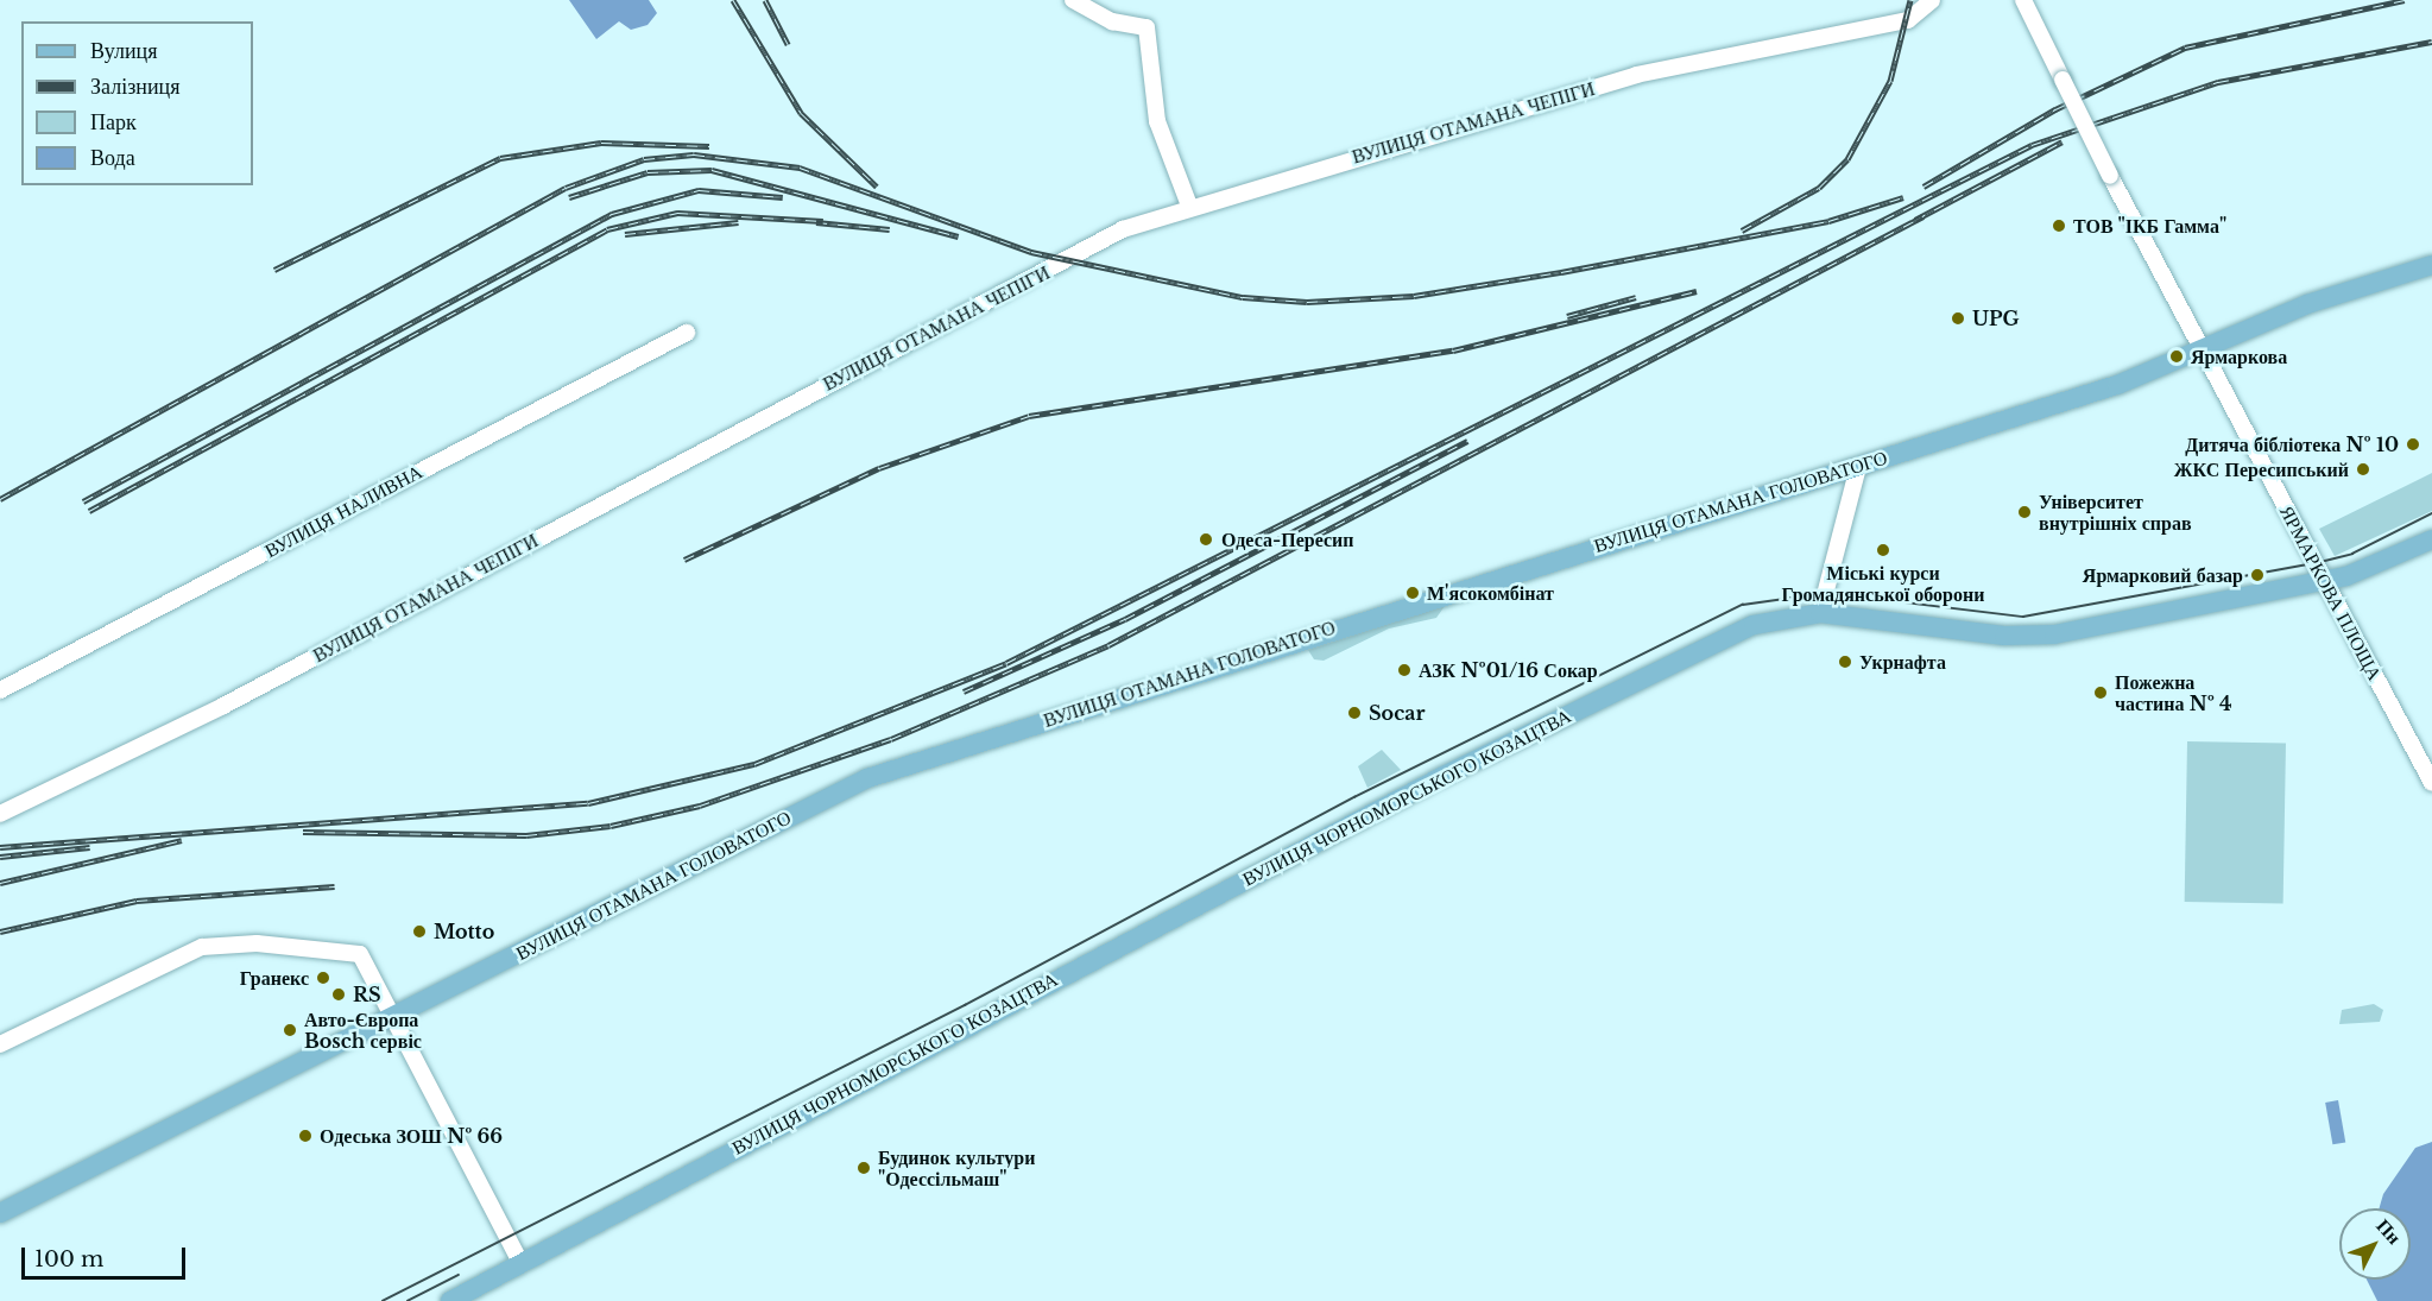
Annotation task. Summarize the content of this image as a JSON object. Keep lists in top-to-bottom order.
{
  "streets": {
    "main road": ["ВУЛИЦЯ ОТАМАНА ГОЛОВАТОГО", "ВУЛИЦЯ ЧОРНОМОРСЬКОГО КОЗАЦТВА"],
    "street": ["ВУЛИЦЯ ОТАМАНА ЧЕПІГИ", "ВУЛИЦЯ НАЛИВНА", "ЯРМАРКОВА ПЛОЩА"]
  },
  "crossings": [
    ["ВУЛИЦЯ ОТАМАНА ГОЛОВАТОГО", "ЯРМАРКОВА ПЛОЩА"],
    ["ЯРМАРКОВА ПЛОЩА", "ВУЛИЦЯ ЧОРНОМОРСЬКОГО КОЗАЦТВА"]
  ],
  "places": [
    "ТОВ \"ІКБ Гамма\"",
    "UPG",
    "Ярмаркова",
    "Дитяча бібліотека № 10",
    "ЖКС Пересипський",
    "Університет внутрішніх справ",
    "Одеса-Пересип",
    "Міські курси Громадянської оборони",
    "Ярмарковий базар",
    "М'ясокомбінат",
    "Укрнафта",
    "АЗК №01/16 Сокар",
    "Пожежна частина № 4",
    "Socar",
    "Motto",
    "Гранекс",
    "RS",
    "Авто-Європа Bosch сервіс",
    "Одеська ЗОШ № 66",
    "Будинок культури \"Одессільмаш\""
  ],
  "legend": [
    "Вулиця",
    "Залізниця",
    "Парк",
    "Вода"
  ],
  "scale_bar": "100 m",
  "north": "top right"
}
